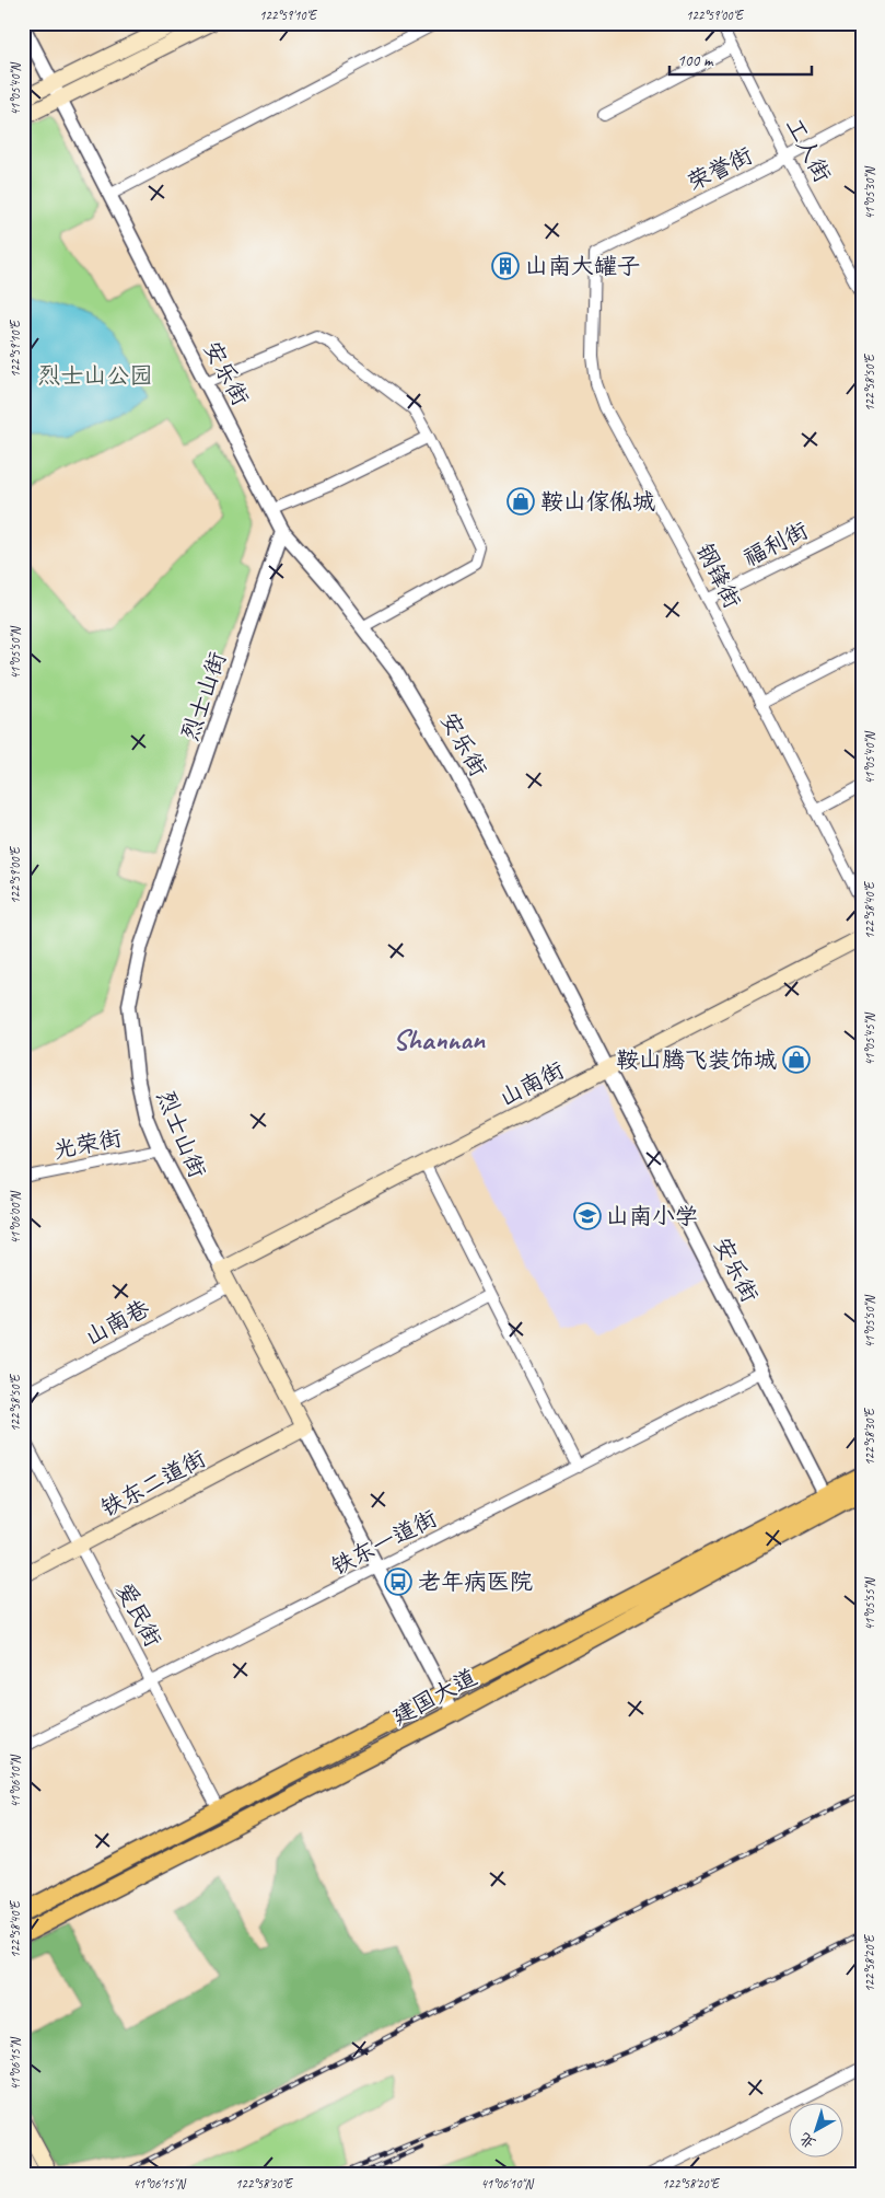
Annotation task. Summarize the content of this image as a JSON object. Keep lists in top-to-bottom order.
{
  "streets": {
    "highway": ["建国大道"],
    "main road": ["烈士山街", "山南街", "铁东二道街"],
    "street": [
      "工人街",
      "荣誉街",
      "安乐街",
      "福利街",
      "钢锋街",
      "光荣街",
      "山南巷",
      "铁东一道街",
      "爱民街"
    ]
  },
  "crossings": [
    ["工人街", "荣誉街"],
    ["荣誉街", "钢锋街"],
    ["安乐街", "烈士山街"],
    ["安乐街", "山南街"],
    ["安乐街", "铁东一道街"],
    ["安乐街", "建国大道"],
    ["福利街", "钢锋街"],
    ["烈士山街", "山南街"],
    ["烈士山街", "光荣街"],
    ["烈士山街", "山南巷"],
    ["烈士山街", "铁东二道街"],
    ["烈士山街", "铁东一道街"],
    ["烈士山街", "建国大道"],
    ["铁东二道街", "爱民街"],
    ["铁东一道街", "爱民街"],
    ["爱民街", "建国大道"]
  ],
  "districts": ["Shannan"],
  "parks": ["烈士山公园"],
  "places": {
    "building": ["山南大罐子"],
    "shop": ["鞍山傢俬城", "鞍山腾飞装饰城"],
    "school or university": ["山南小学"],
    "bus stop": ["老年病医院"]
  },
  "scale_bar": "100 m",
  "north": "bottom left",
  "coordinates": [
    "122°59'10\"E",
    "122°59'00\"E",
    "41°05'40\"N",
    "41°05'30\"N",
    "122°58'50\"E",
    "41°05'50\"N",
    "122°58'40\"E",
    "41°05'45\"N",
    "41°06'00\"N",
    "122°58'30\"E",
    "41°05'55\"N",
    "41°06'10\"N",
    "122°58'20\"E",
    "41°06'15\"N"
  ]
}
